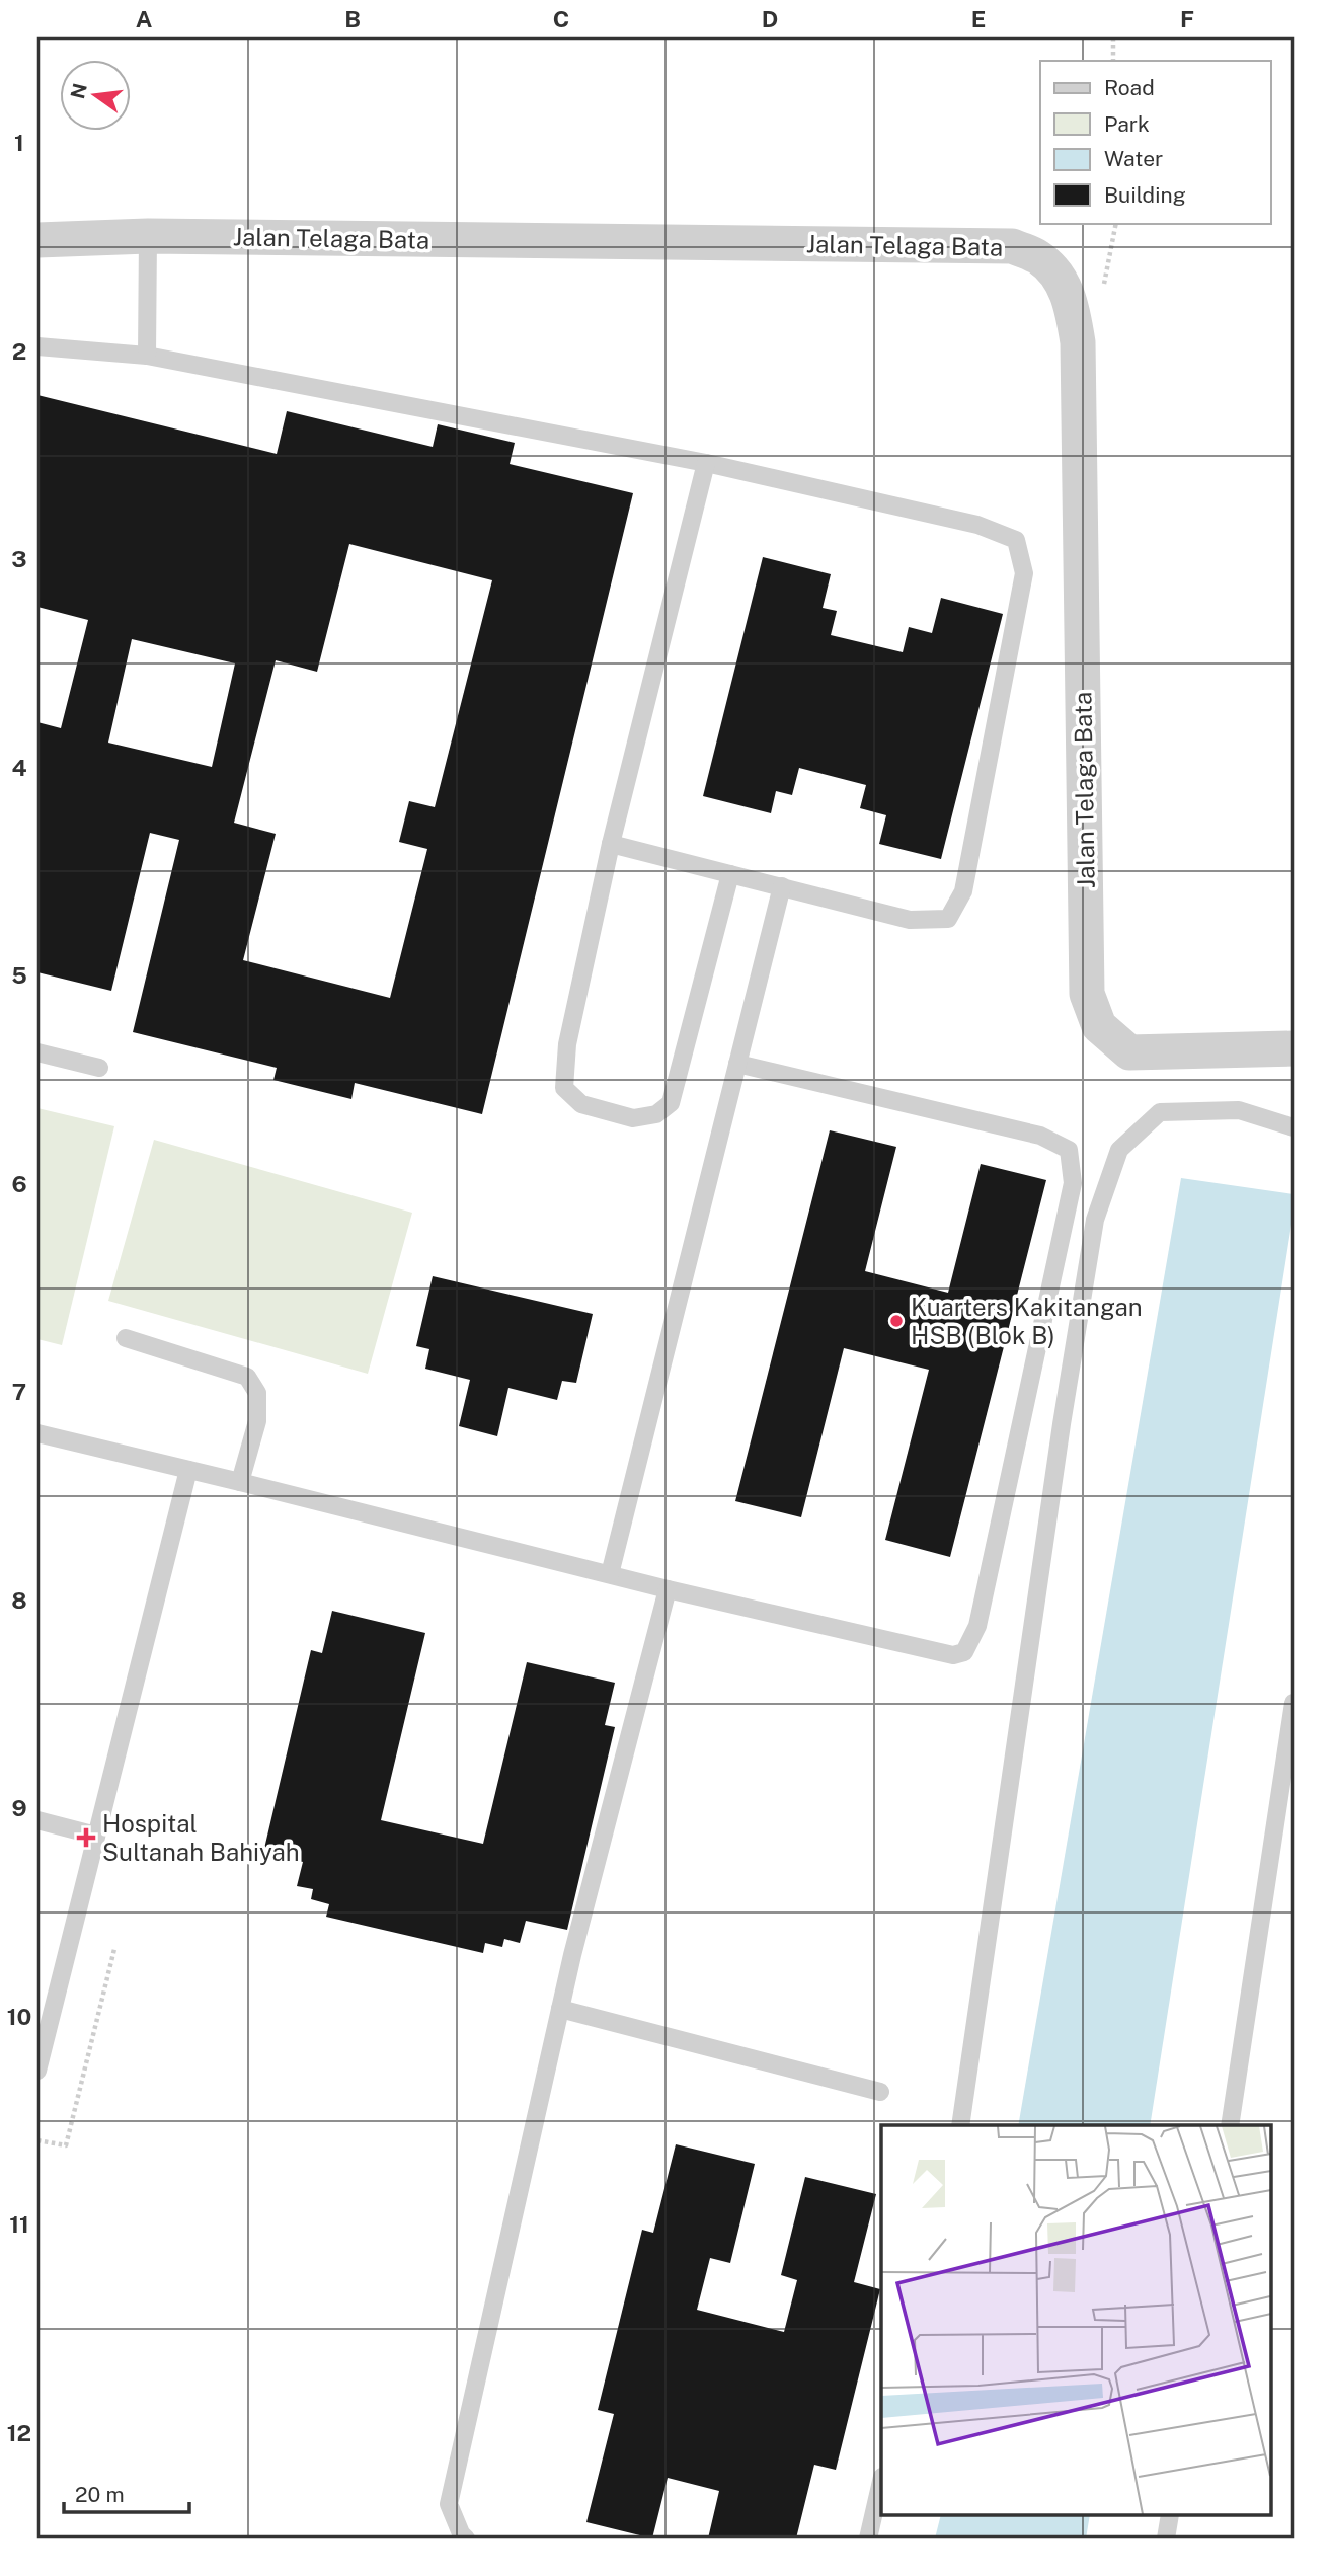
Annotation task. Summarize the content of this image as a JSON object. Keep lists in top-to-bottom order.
{
  "streets": {
    "street": ["Jalan Telaga Bata"]
  },
  "places": {
    "other": ["Kuarters Kakitangan HSB (Blok B)"],
    "health": ["Hospital Sultanah Bahiyah"]
  },
  "legend": [
    "Road",
    "Park",
    "Water",
    "Building"
  ],
  "scale_bar": "20 m",
  "north": "left",
  "grid": {
    "columns": [
      "A",
      "B",
      "C",
      "D",
      "E",
      "F"
    ],
    "rows": [
      "1",
      "2",
      "3",
      "4",
      "5",
      "6",
      "7",
      "8",
      "9",
      "10",
      "11",
      "12"
    ]
  }
}
